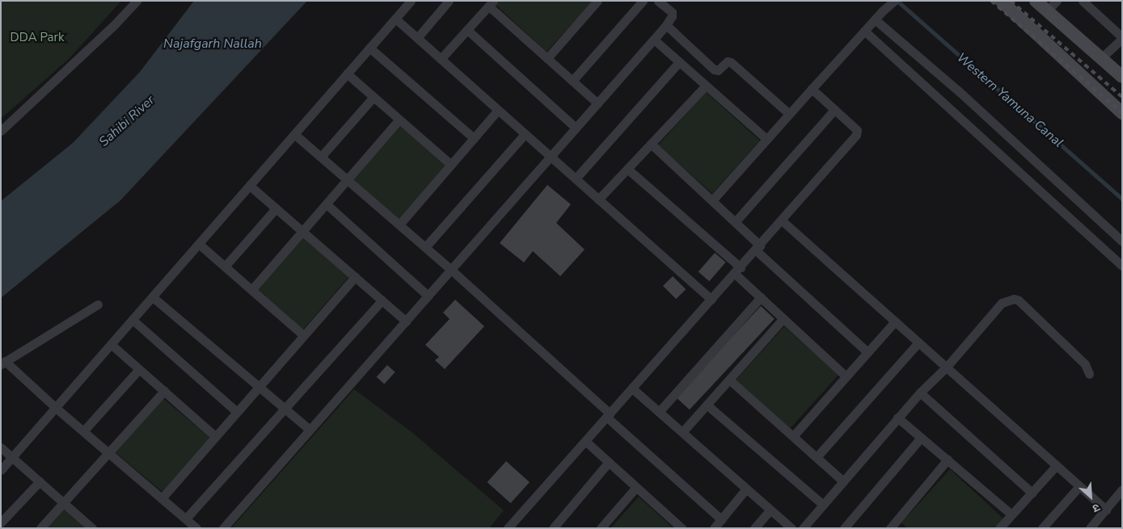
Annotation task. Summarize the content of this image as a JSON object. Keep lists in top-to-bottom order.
{
  "water": ["Najafgarh Nallah", "Western Yamuna Canal", "Sahibi River"],
  "parks": ["DDA Park"],
  "north": "bottom right"
}
